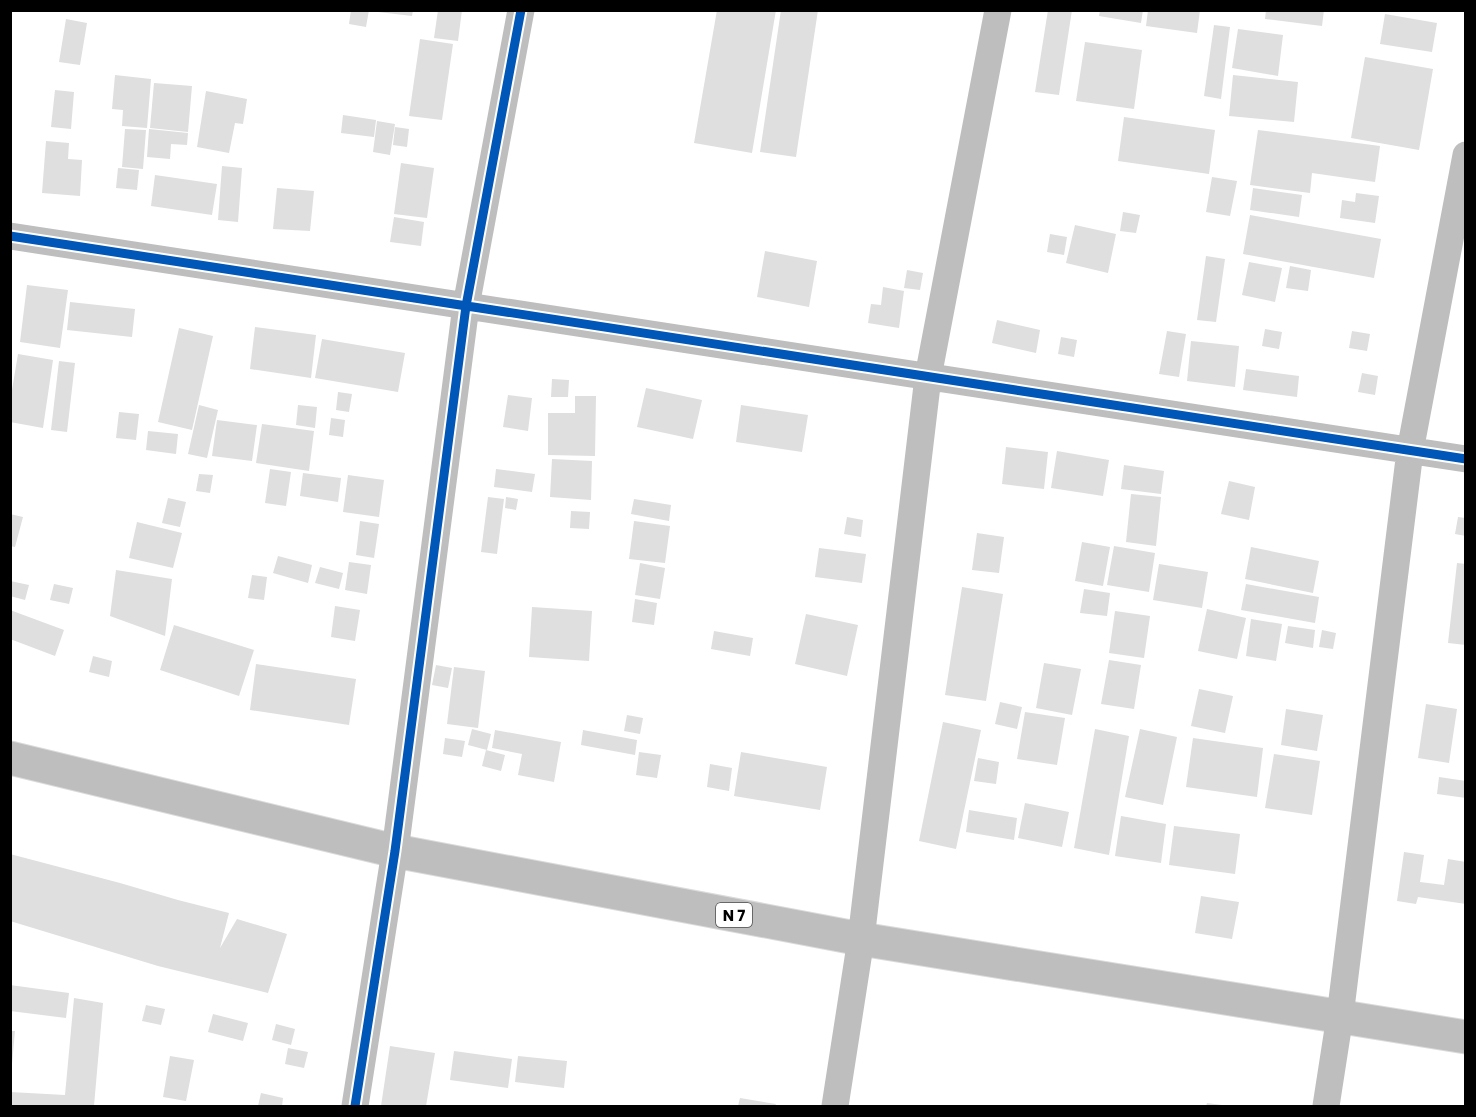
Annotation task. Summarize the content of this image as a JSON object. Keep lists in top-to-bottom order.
{
  "streets": {
    "highway": ["N 7"]
  }
}
